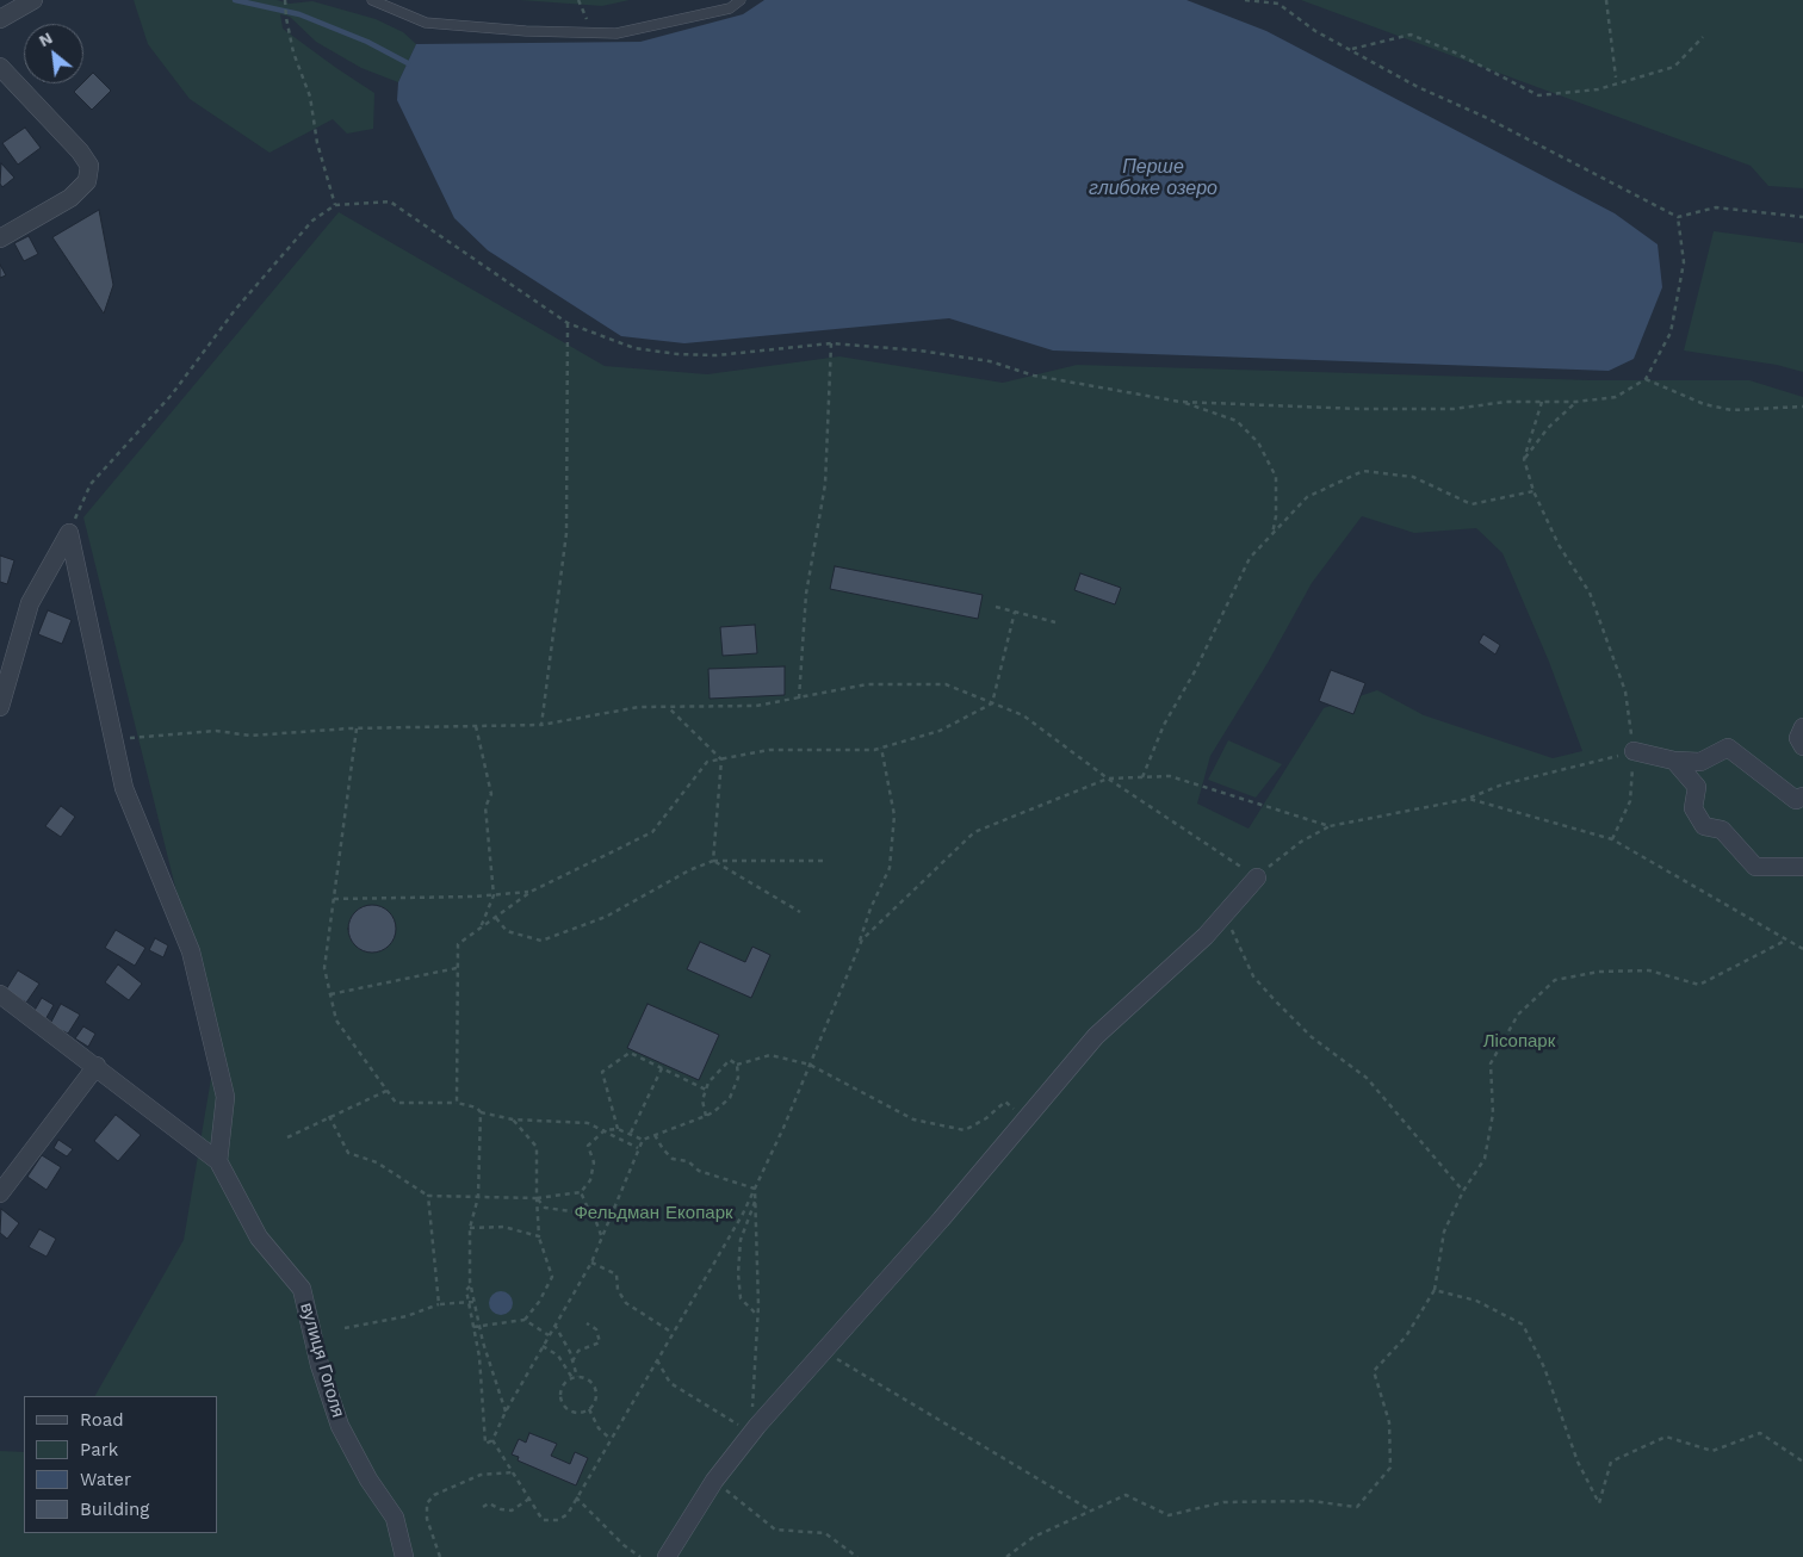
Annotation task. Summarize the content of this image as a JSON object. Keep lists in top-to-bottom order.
{
  "streets": {
    "street": ["вулиця Гоголя"]
  },
  "water": ["Перше глибоке озеро"],
  "parks": ["Лісопарк", "Фельдман Екопарк"],
  "legend": [
    "Road",
    "Park",
    "Water",
    "Building"
  ],
  "north": "top left"
}
